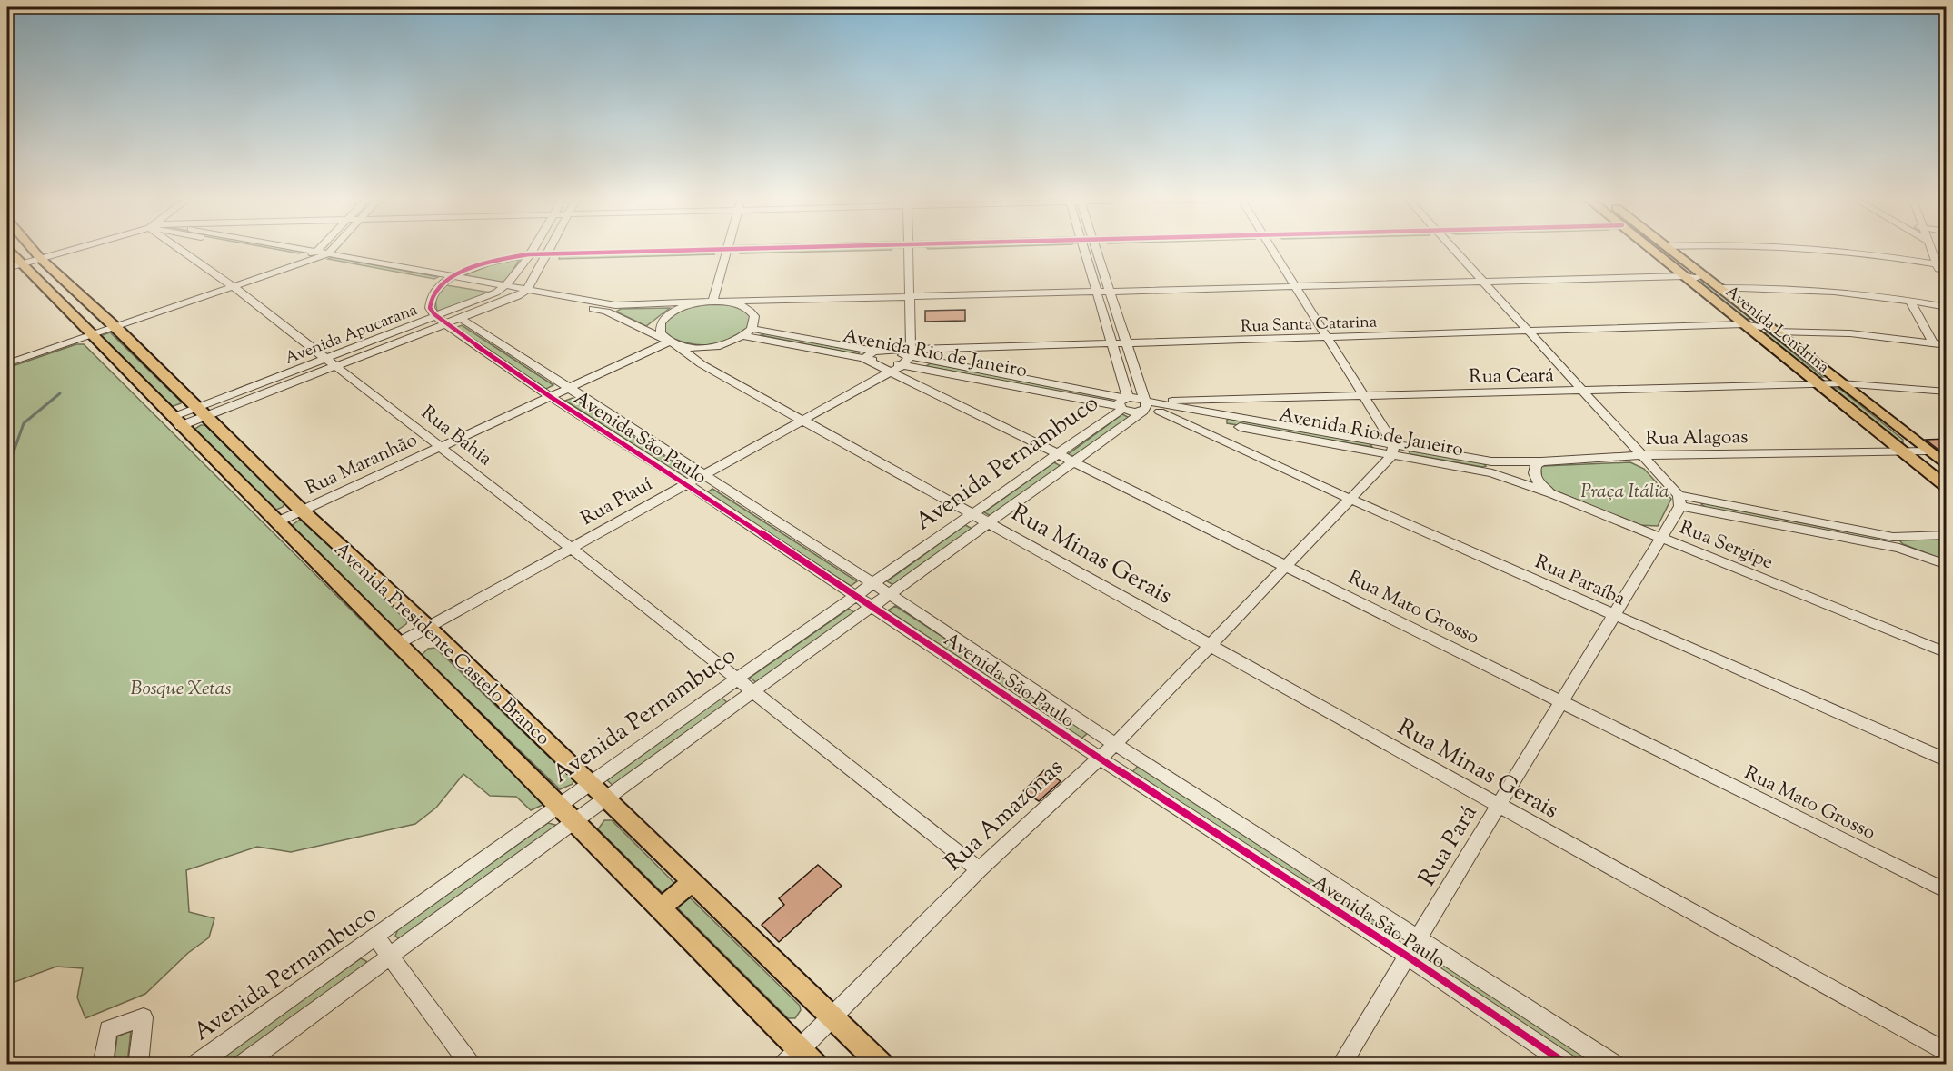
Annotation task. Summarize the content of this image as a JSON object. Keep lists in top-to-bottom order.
{
  "streets": {
    "main road": ["Avenida Londrina", "Avenida Presidente Castelo Branco"],
    "street": [
      "Rua Santa Catarina",
      "Avenida Apucarana",
      "Avenida Rio de Janeiro",
      "Rua Ceará",
      "Rua Bahia",
      "Avenida São Paulo",
      "Rua Alagoas",
      "Avenida Pernambuco",
      "Rua Maranhão",
      "Rua Piauí",
      "Rua Sergipe",
      "Rua Minas Gerais",
      "Rua Paraíba",
      "Rua Mato Grosso",
      "Rua Amazonas",
      "Rua Pará"
    ]
  },
  "crossings": [
    ["Rua Santa Catarina", "Avenida Londrina"],
    ["Rua Santa Catarina", "Avenida Rio de Janeiro"],
    ["Rua Santa Catarina", "Rua Piauí"],
    ["Avenida Londrina", "Rua Ceará"],
    ["Avenida Londrina", "Rua Alagoas"],
    ["Avenida Apucarana", "Rua Bahia"],
    ["Avenida Apucarana", "Avenida São Paulo"],
    ["Avenida Apucarana", "Avenida Presidente Castelo Branco"],
    ["Avenida Rio de Janeiro", "Rua Ceará"],
    ["Avenida Rio de Janeiro", "Rua Alagoas"],
    ["Avenida Rio de Janeiro", "Avenida Pernambuco"],
    ["Avenida Rio de Janeiro", "Rua Piauí"],
    ["Avenida Rio de Janeiro", "Rua Sergipe"],
    ["Avenida Rio de Janeiro", "Rua Paraíba"],
    ["Avenida Rio de Janeiro", "Rua Mato Grosso"],
    ["Avenida Rio de Janeiro", "Rua Amazonas"],
    ["Rua Ceará", "Avenida Pernambuco"],
    ["Rua Bahia", "Avenida Pernambuco"],
    ["Rua Bahia", "Rua Maranhão"],
    ["Rua Bahia", "Rua Piauí"],
    ["Avenida São Paulo", "Avenida Pernambuco"],
    ["Avenida São Paulo", "Rua Maranhão"],
    ["Avenida São Paulo", "Rua Piauí"],
    ["Avenida São Paulo", "Rua Amazonas"],
    ["Avenida São Paulo", "Rua Pará"],
    ["Rua Alagoas", "Rua Sergipe"],
    ["Avenida Pernambuco", "Rua Minas Gerais"],
    ["Avenida Pernambuco", "Rua Mato Grosso"],
    ["Avenida Pernambuco", "Avenida Presidente Castelo Branco"],
    ["Rua Maranhão", "Avenida Presidente Castelo Branco"],
    ["Rua Piauí", "Rua Mato Grosso"],
    ["Rua Piauí", "Avenida Presidente Castelo Branco"],
    ["Rua Sergipe", "Rua Pará"],
    ["Rua Minas Gerais", "Rua Amazonas"],
    ["Rua Minas Gerais", "Rua Pará"],
    ["Rua Paraíba", "Rua Amazonas"],
    ["Rua Paraíba", "Rua Pará"],
    ["Rua Mato Grosso", "Rua Amazonas"],
    ["Rua Mato Grosso", "Rua Pará"],
    ["Avenida Presidente Castelo Branco", "Rua Amazonas"]
  ],
  "parks": ["Praça Itália", "Bosque Xetas"]
}
